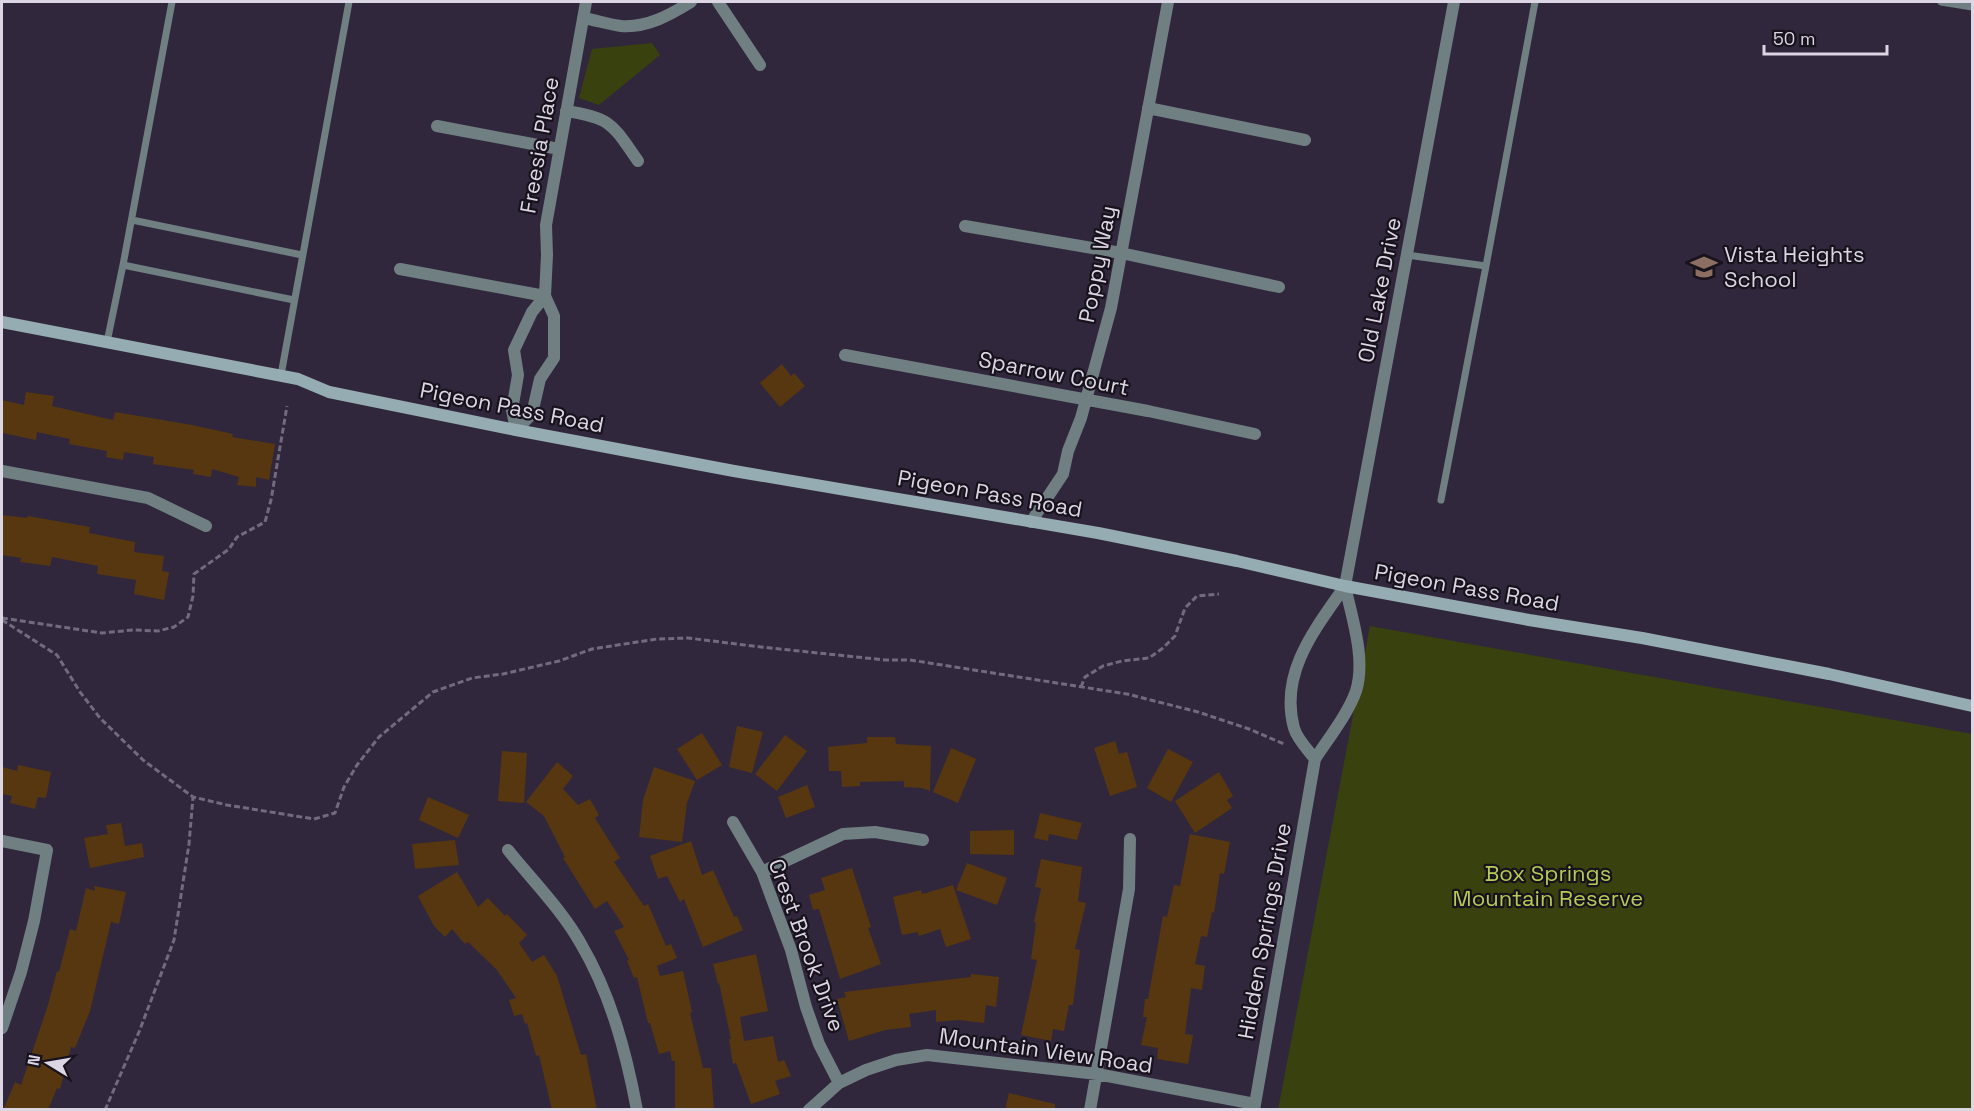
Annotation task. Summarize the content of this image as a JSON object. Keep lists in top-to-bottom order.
{
  "streets": {
    "main road": ["Pigeon Pass Road"],
    "street": [
      "Freesia Place",
      "Poppy Way",
      "Old Lake Drive",
      "Sparrow Court",
      "Hidden Springs Drive",
      "Crest Brook Drive",
      "Mountain View Road"
    ]
  },
  "crossings": [
    ["Poppy Way", "Sparrow Court"],
    ["Poppy Way", "Pigeon Pass Road"],
    ["Old Lake Drive", "Pigeon Pass Road"],
    ["Old Lake Drive", "Hidden Springs Drive"],
    ["Pigeon Pass Road", "Hidden Springs Drive"],
    ["Hidden Springs Drive", "Mountain View Road"],
    ["Crest Brook Drive", "Mountain View Road"]
  ],
  "parks": ["Box Springs Mountain Reserve"],
  "places": {
    "school or university": ["Vista Heights School"]
  },
  "scale_bar": "50 m",
  "north": "left"
}
